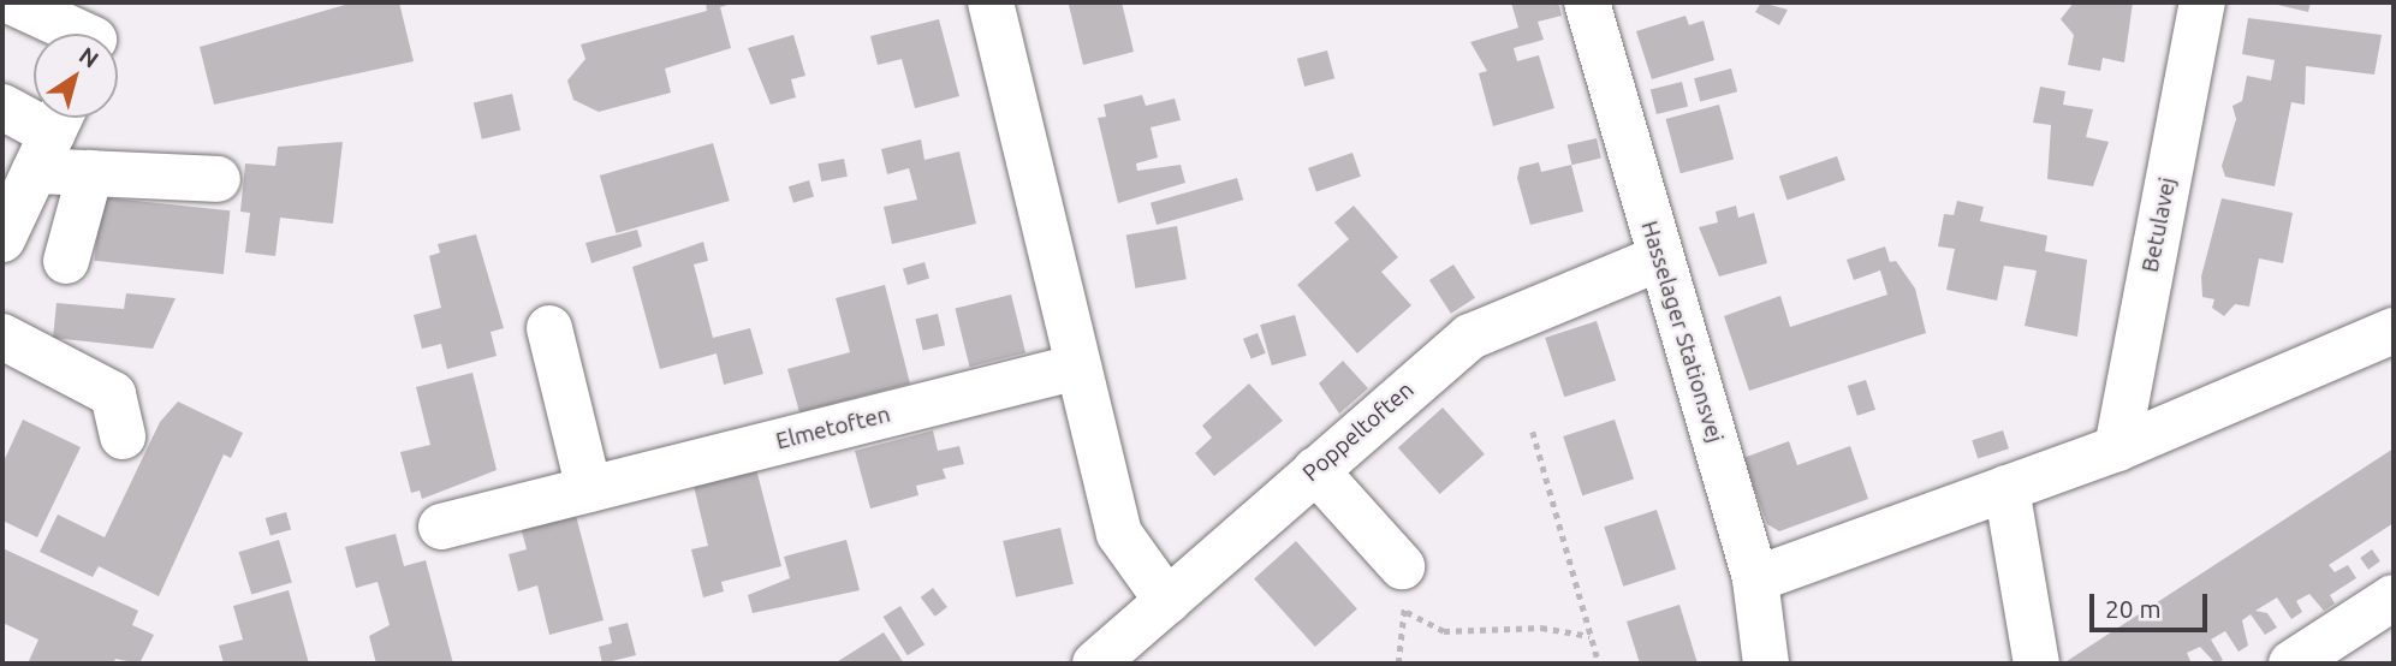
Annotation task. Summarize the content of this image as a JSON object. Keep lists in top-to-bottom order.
{
  "streets": {
    "street": [
      "Betulavej",
      "Hasselager Stationsvej",
      "Elmetoften",
      "Poppeltoften"
    ]
  },
  "crossings": [
    ["Hasselager Stationsvej", "Poppeltoften"]
  ],
  "scale_bar": "20 m",
  "north": "top right"
}
